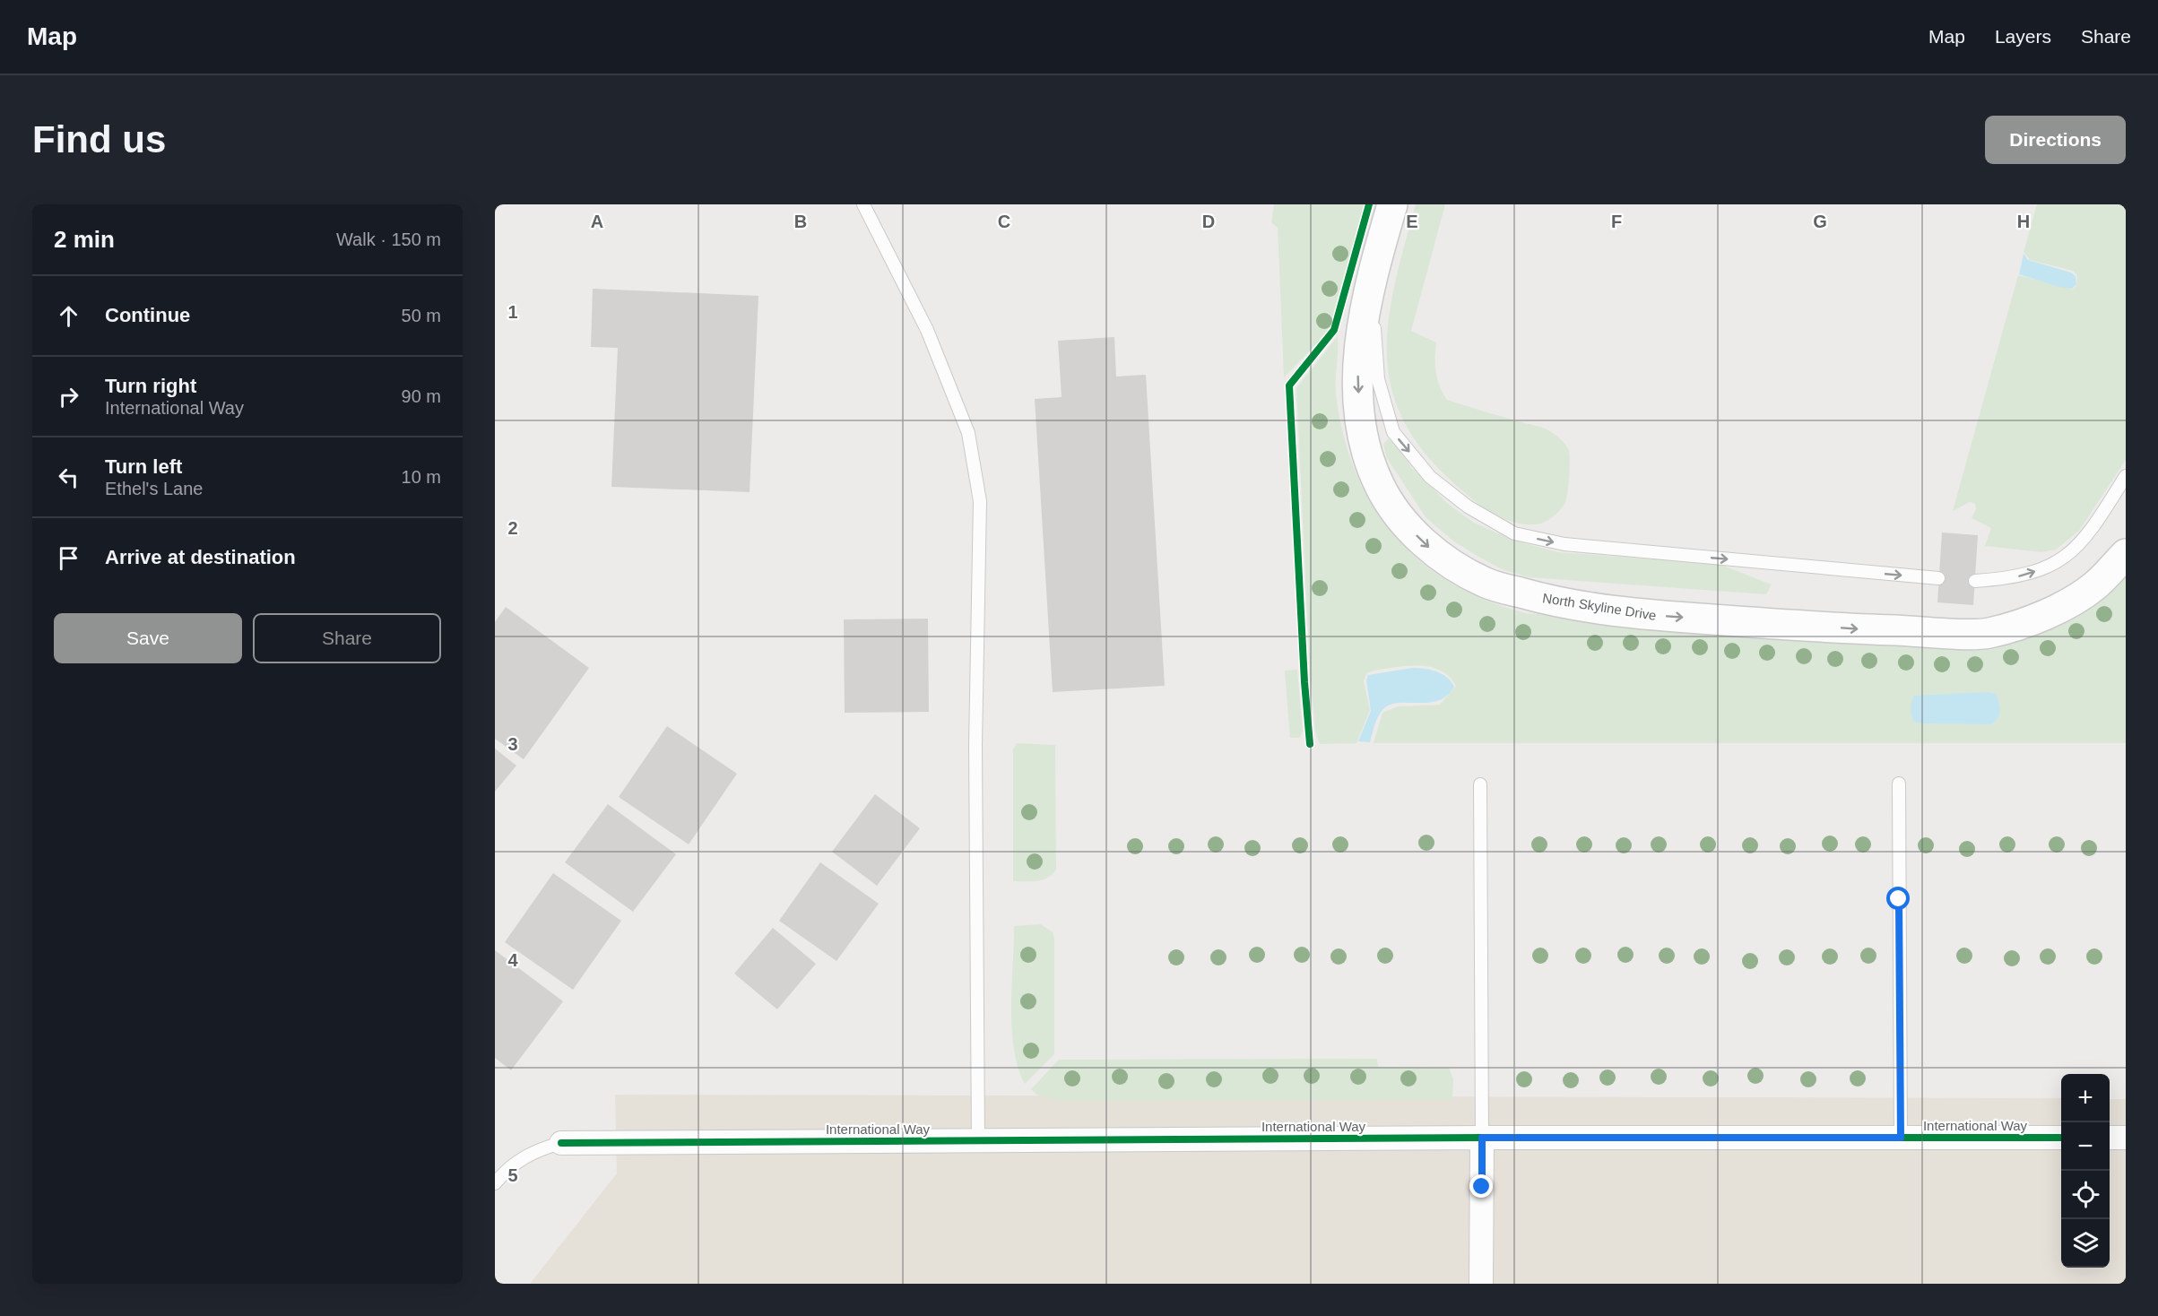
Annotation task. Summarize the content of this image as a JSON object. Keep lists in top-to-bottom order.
{
  "streets": {
    "main road": ["North Skyline Drive"],
    "street": ["International Way"]
  },
  "page": {
    "header": "Map",
    "nav": ["Map", "Layers", "Share"],
    "buttons": [
      "Directions",
      ["Save", "Share"]
    ],
    "title": "Find us",
    "heading": ["2 min", "Walk · 150 m"],
    "list": [
      ["Continue", "50 m"],
      ["Turn right", "International Way", "90 m"],
      ["Turn left", "Ethel's Lane", "10 m"],
      "Arrive at destination"
    ],
    "map_buttons": ["+", "−"]
  },
  "grid": {
    "columns": [
      "A",
      "B",
      "C",
      "D",
      "E",
      "F",
      "G",
      "H"
    ],
    "rows": [
      "1",
      "2",
      "3",
      "4",
      "5"
    ]
  }
}
